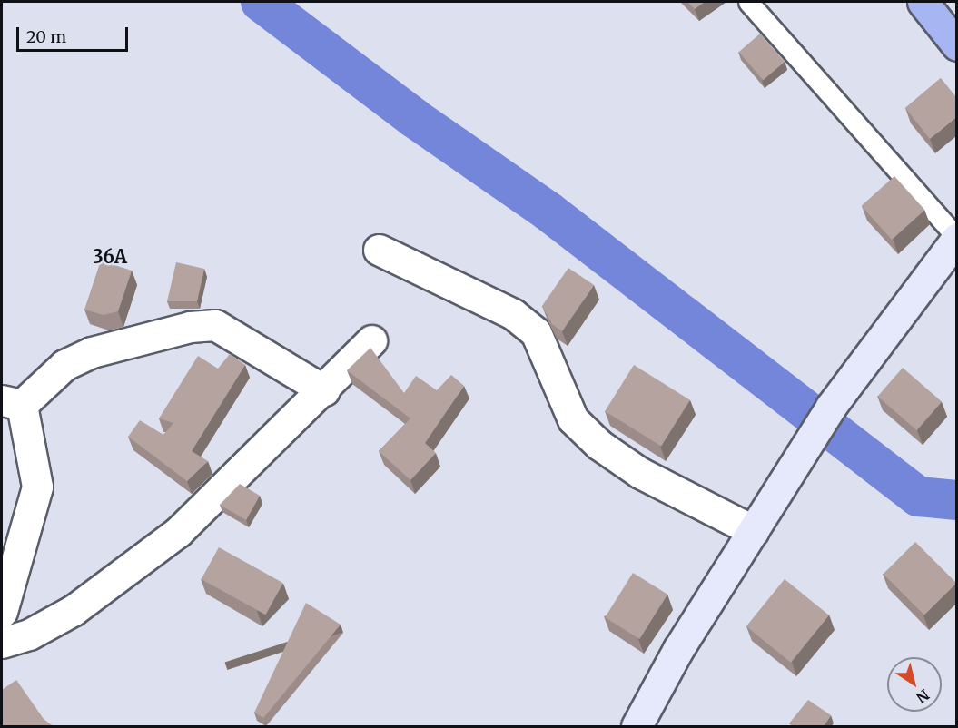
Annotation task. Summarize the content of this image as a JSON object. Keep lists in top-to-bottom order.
{
  "districts": ["36A"],
  "scale_bar": "20 m",
  "north": "bottom right"
}
